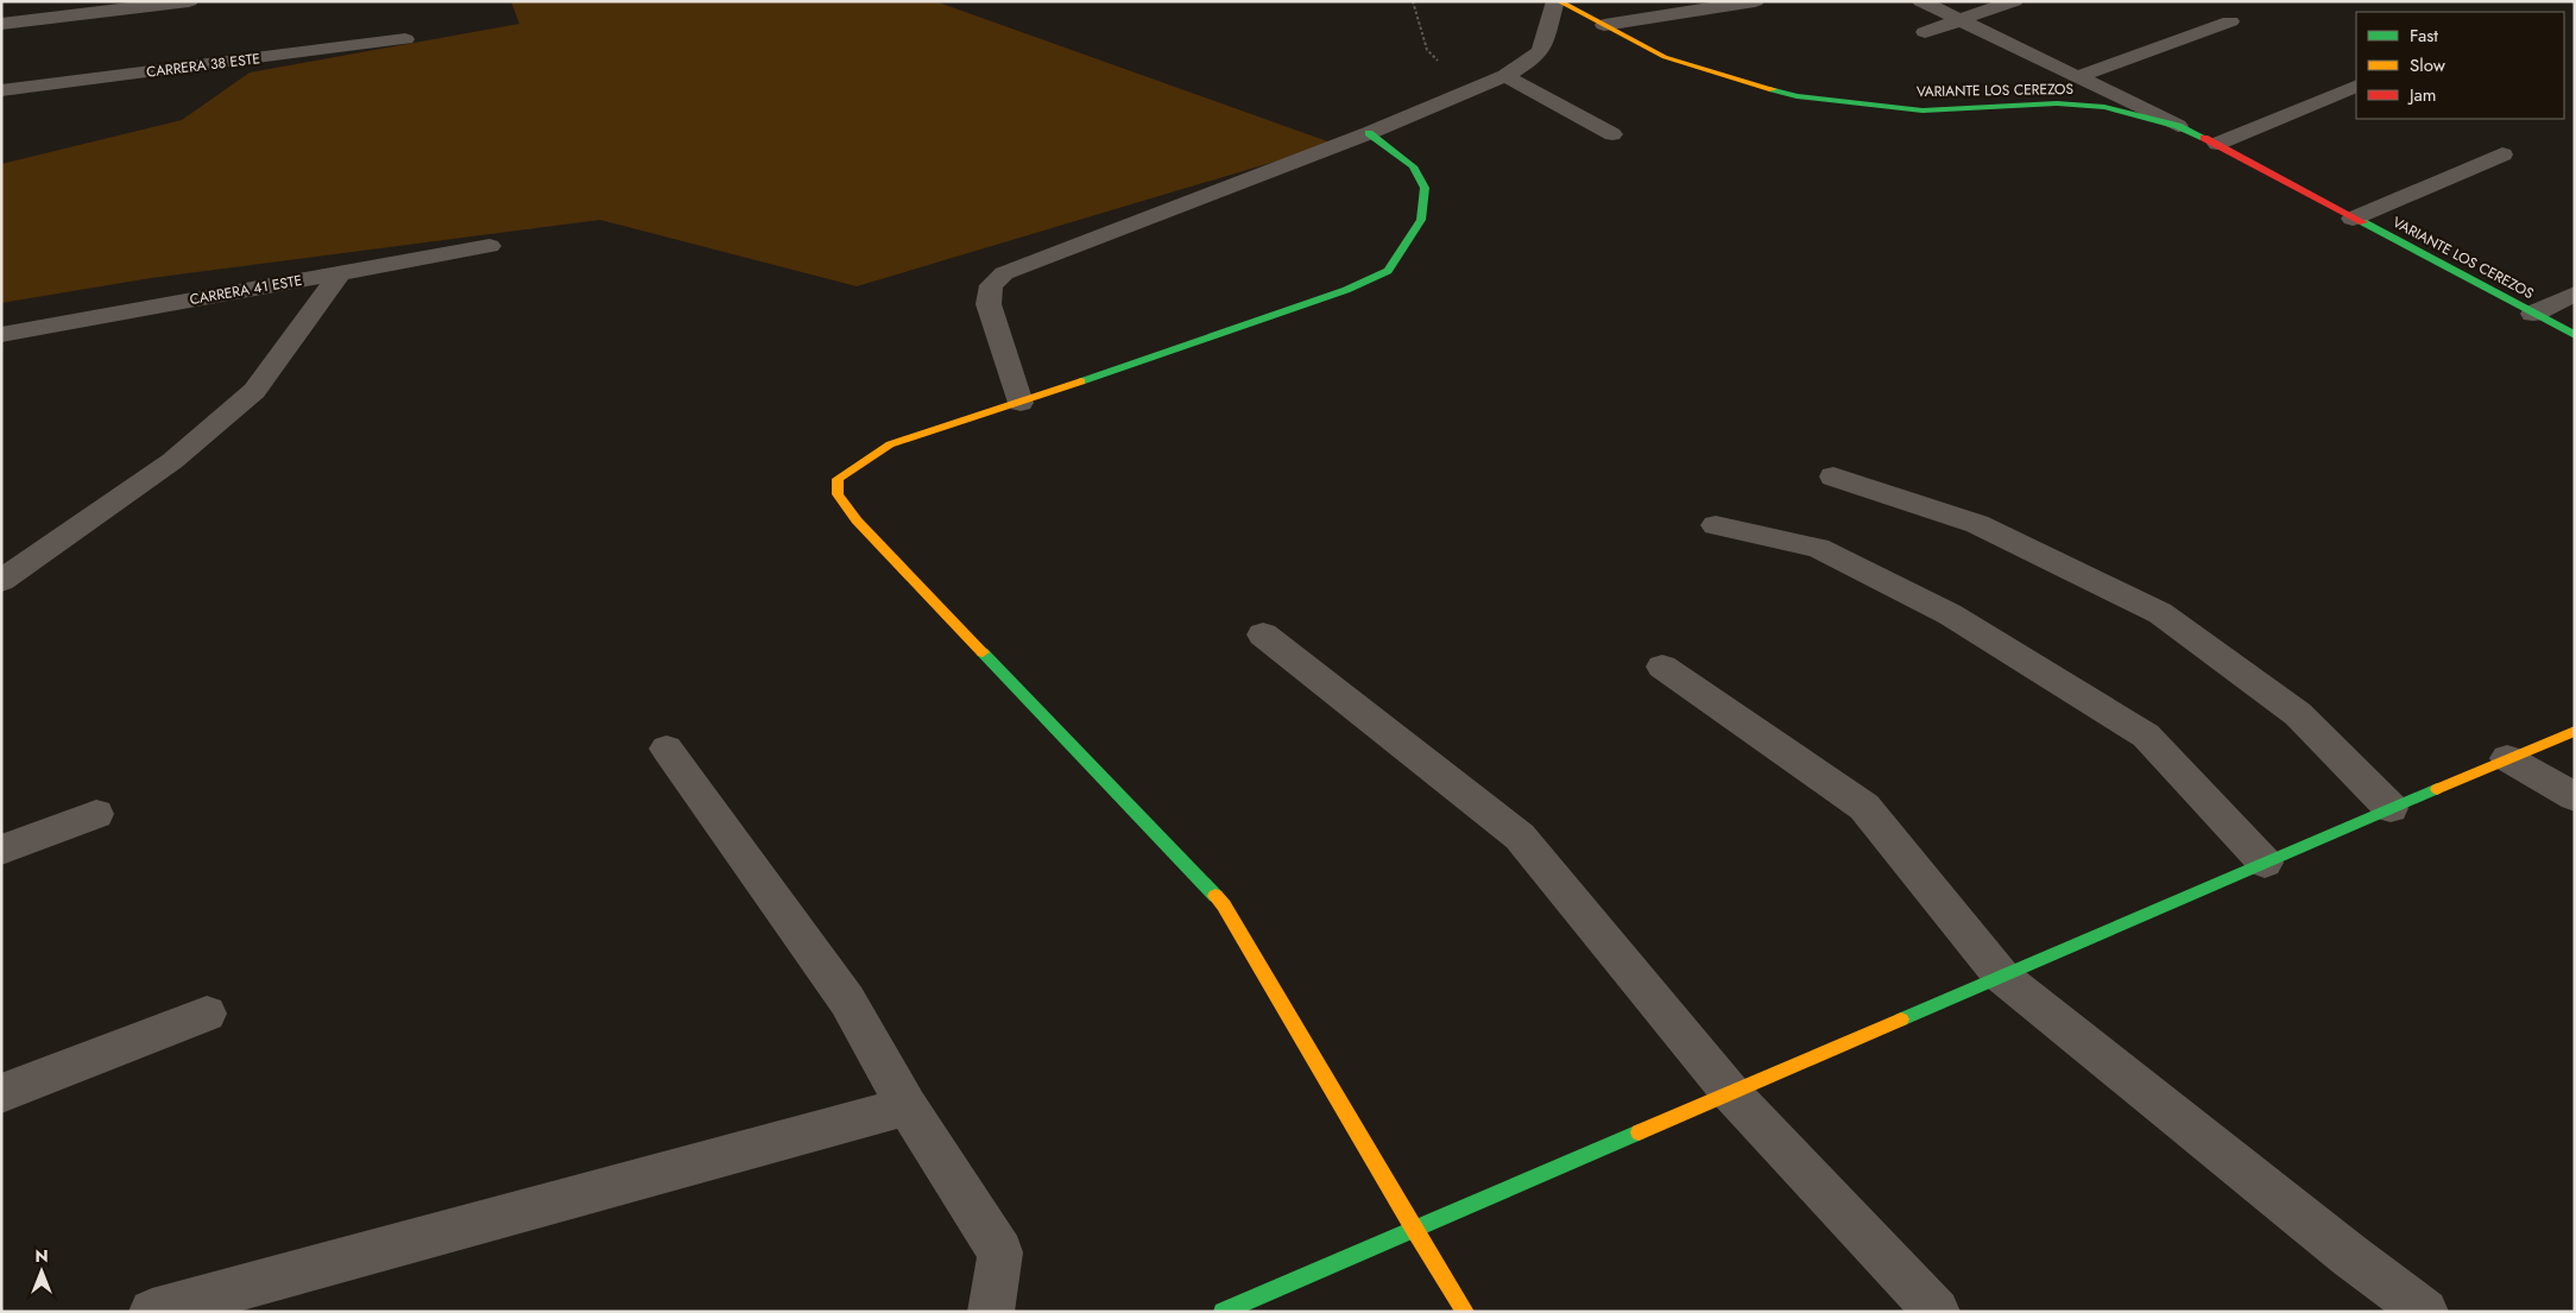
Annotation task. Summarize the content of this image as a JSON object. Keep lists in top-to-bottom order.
{
  "streets": {
    "street": ["CARRERA 38 ESTE", "VARIANTE LOS CEREZOS", "CARRERA 41 ESTE"]
  },
  "legend": ["Fast", "Slow", "Jam"],
  "north": "top"
}
